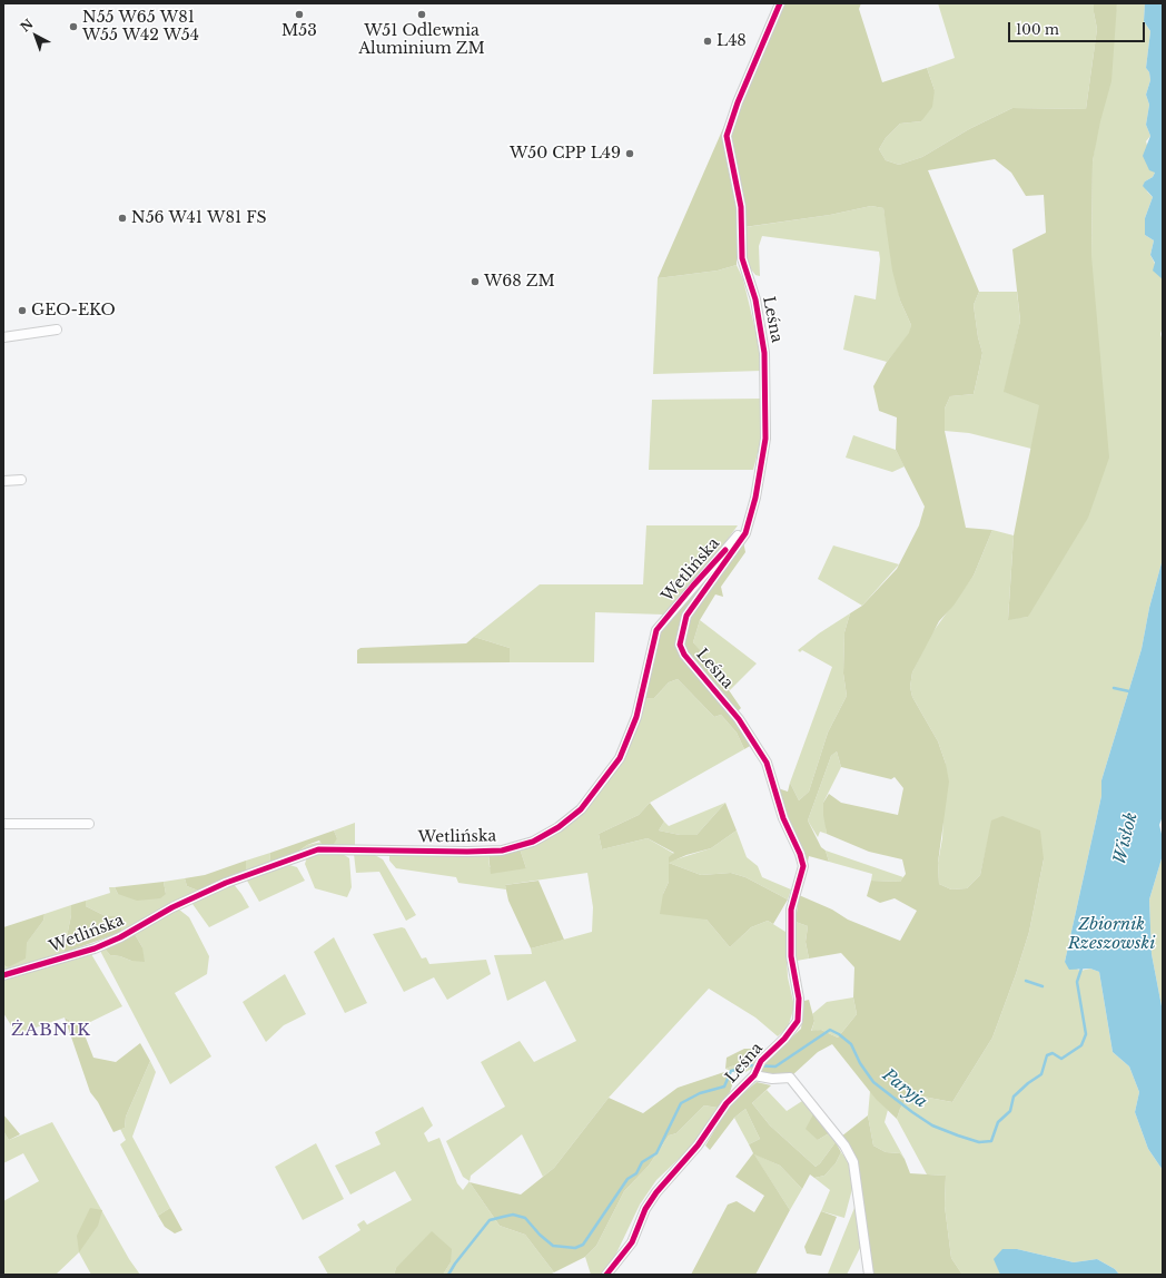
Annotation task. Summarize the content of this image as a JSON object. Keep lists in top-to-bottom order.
{
  "streets": {
    "street": ["Leśna", "Wetlińska"]
  },
  "crossings": [
    ["Leśna", "Wetlińska"]
  ],
  "districts": ["ŻABNIK"],
  "water": ["Wisłok", "Zbiornik Rzeszowski", "Paryja"],
  "places": [
    "M53",
    "W51 Odlewnia Aluminium ZM",
    "N55 W65 W81 W55 W42 W54",
    "L48",
    "W50 CPP L49",
    "N56 W41 W81 FS",
    "W68 ZM",
    "GEO-EKO"
  ],
  "scale_bar": "100 m",
  "north": "top left"
}
